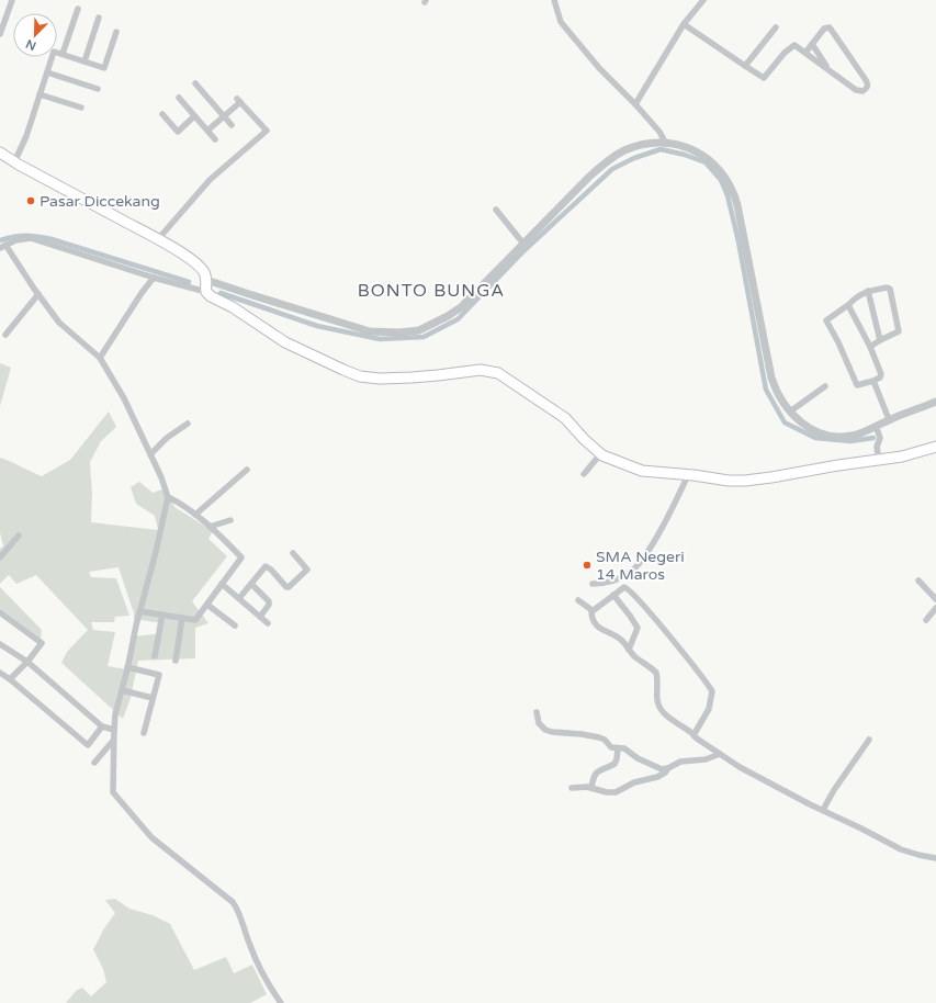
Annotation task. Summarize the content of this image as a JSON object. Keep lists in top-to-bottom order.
{
  "districts": ["BONTO BUNGA"],
  "places": ["Pasar Diccekang", "SMA Negeri 14 Maros"],
  "north": "bottom left"
}
